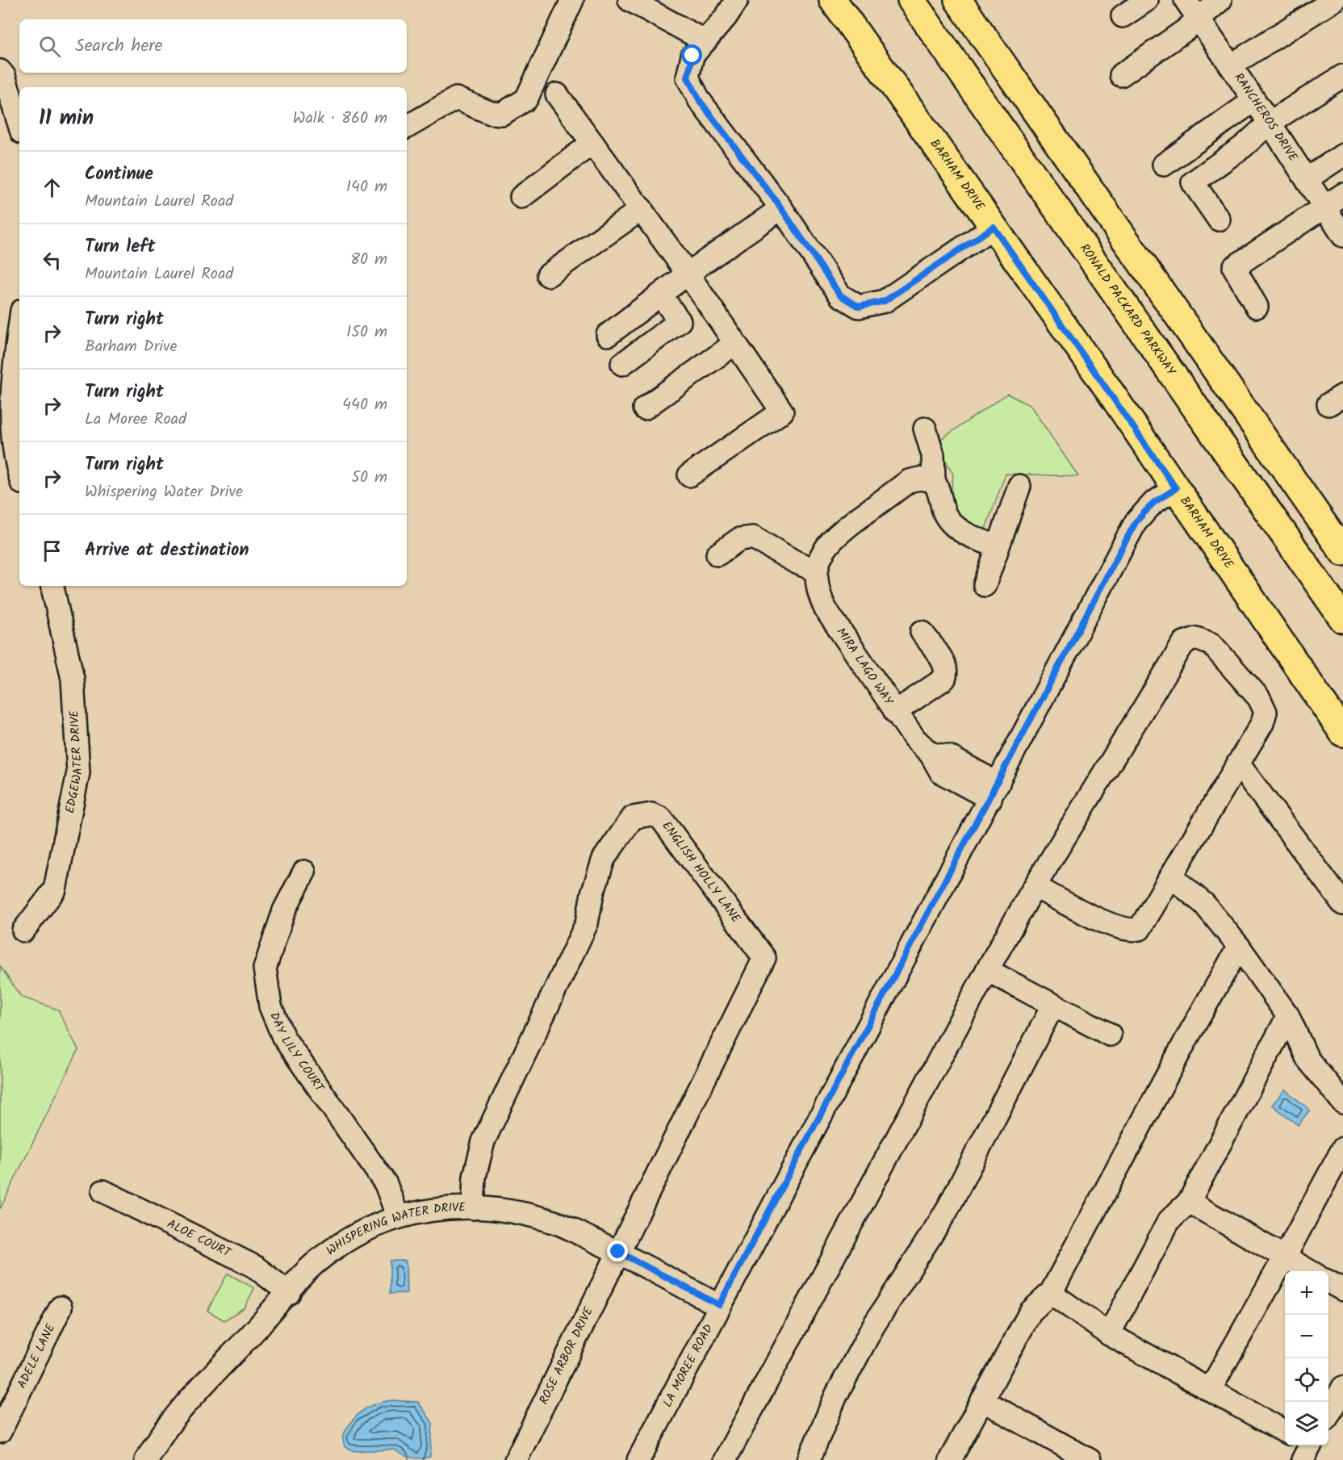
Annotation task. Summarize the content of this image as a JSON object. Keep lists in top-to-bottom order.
{
  "streets": {
    "main road": ["BARHAM DRIVE", "RONALD PACKARD PARKWAY"],
    "street": [
      "RANCHEROS DRIVE",
      "MIRA LAGO WAY",
      "EDGEWATER DRIVE",
      "ENGLISH HOLLY LANE",
      "DAY LILY COURT",
      "WHISPERING WATER DRIVE",
      "ALOE COURT",
      "ROSE ARBOR DRIVE",
      "ADELE LANE",
      "LA MOREE ROAD"
    ]
  },
  "crossings": [
    ["BARHAM DRIVE", "LA MOREE ROAD"],
    ["MIRA LAGO WAY", "LA MOREE ROAD"],
    ["ENGLISH HOLLY LANE", "WHISPERING WATER DRIVE"],
    ["ENGLISH HOLLY LANE", "ROSE ARBOR DRIVE"],
    ["DAY LILY COURT", "WHISPERING WATER DRIVE"],
    ["WHISPERING WATER DRIVE", "ALOE COURT"],
    ["WHISPERING WATER DRIVE", "ROSE ARBOR DRIVE"],
    ["WHISPERING WATER DRIVE", "LA MOREE ROAD"]
  ],
  "page": {
    "search": "Search here",
    "heading": ["11 min", "Walk · 860 m"],
    "list": [
      ["Continue", "Mountain Laurel Road", "140 m"],
      ["Turn left", "Mountain Laurel Road", "80 m"],
      ["Turn right", "Barham Drive", "150 m"],
      ["Turn right", "La Moree Road", "440 m"],
      ["Turn right", "Whispering Water Drive", "50 m"],
      "Arrive at destination"
    ],
    "map_buttons": ["+", "−"]
  }
}
